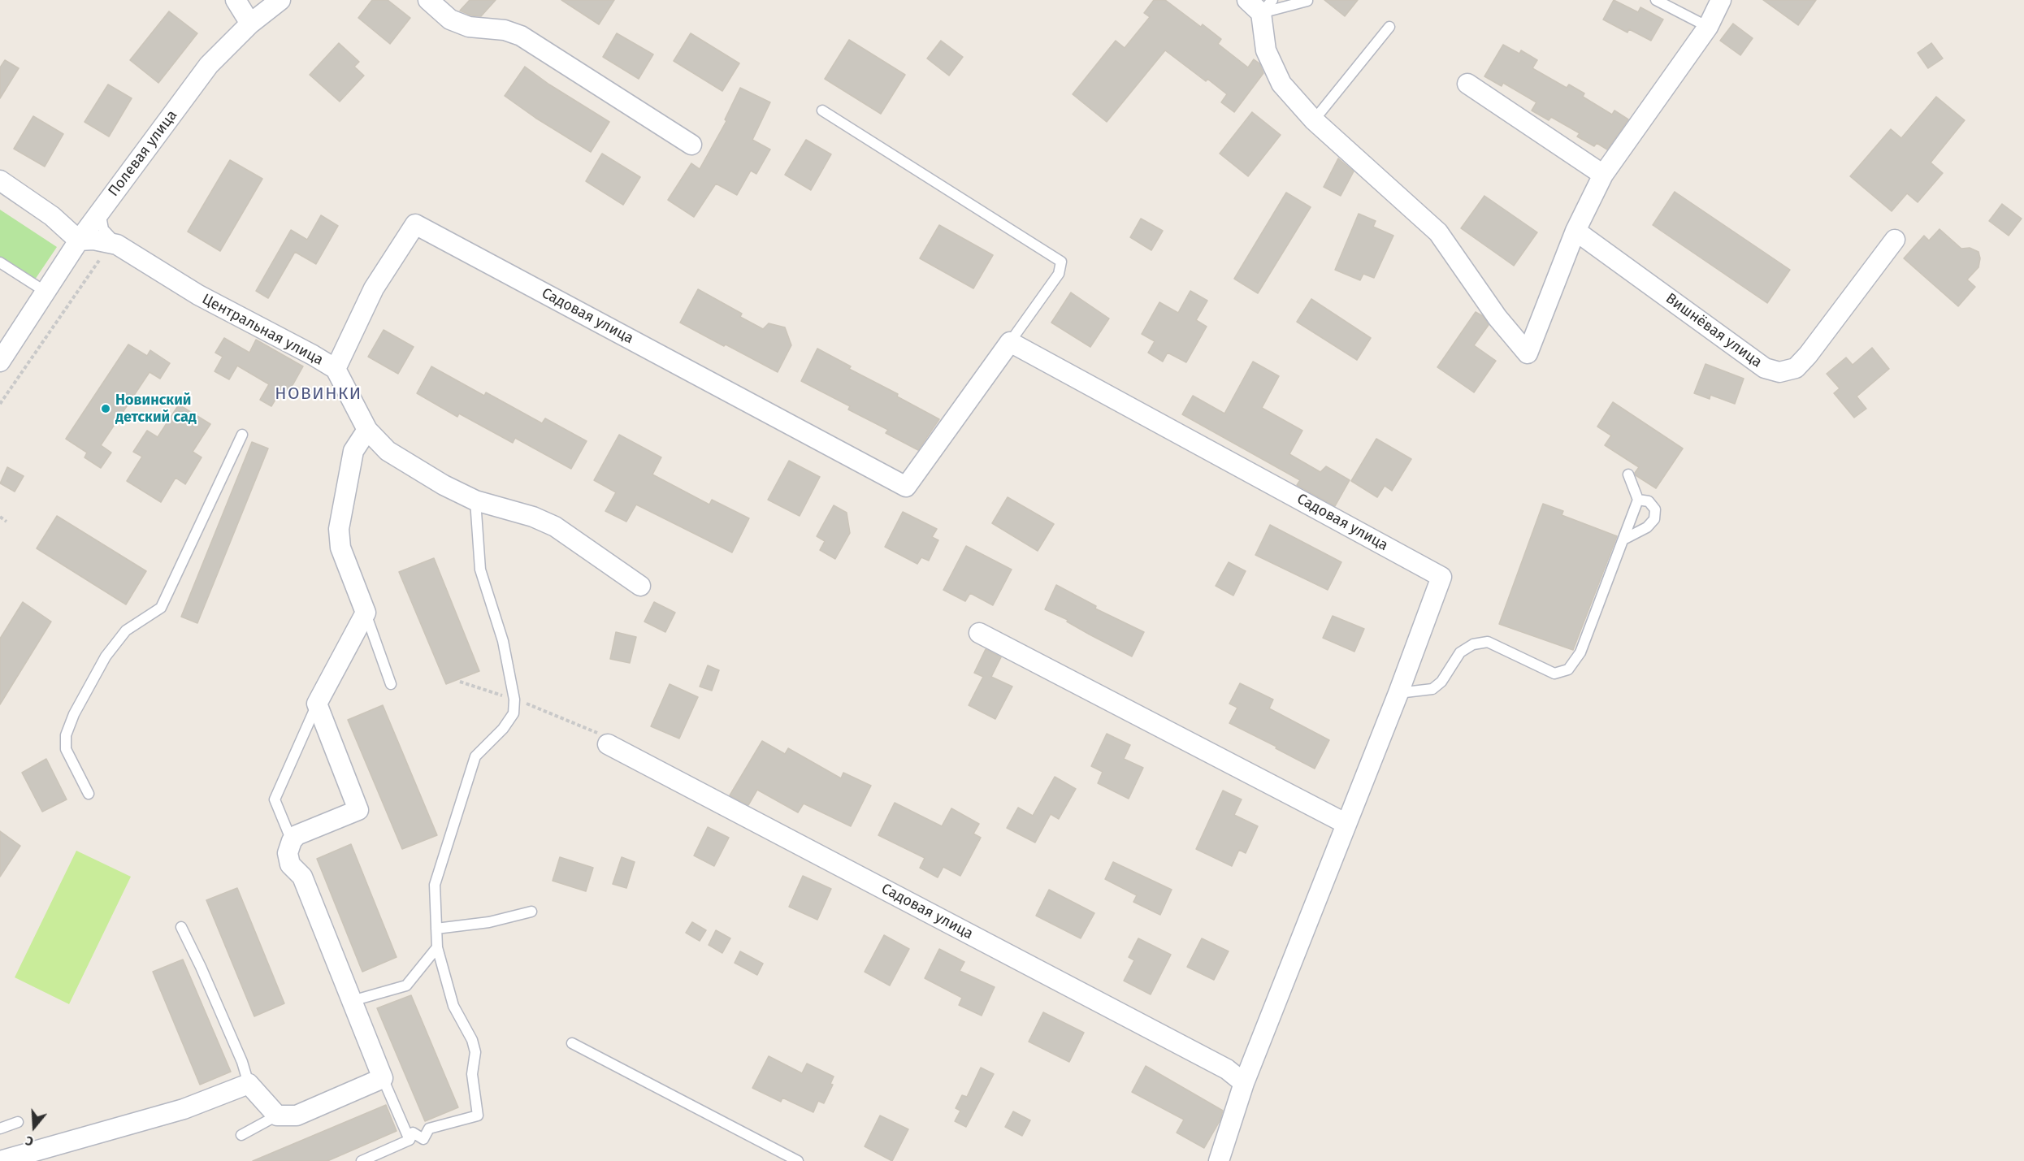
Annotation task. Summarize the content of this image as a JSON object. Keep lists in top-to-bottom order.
{
  "streets": {
    "street": [
      "Полевая улица",
      "Садовая улица",
      "Центральная улица",
      "Вишнёвая улица"
    ]
  },
  "crossings": [
    ["Полевая улица", "Центральная улица"],
    ["Садовая улица", "Центральная улица"]
  ],
  "districts": ["НОВИНКИ"],
  "places": ["Новинский детский сад"],
  "north": "bottom"
}
